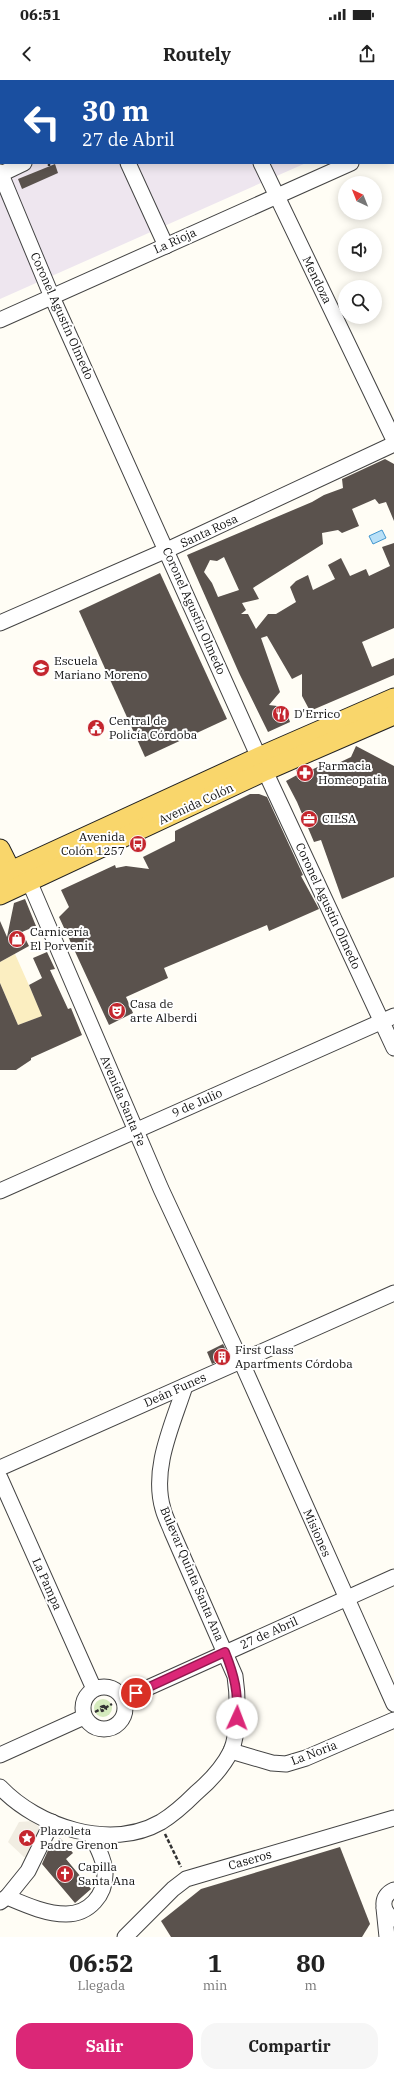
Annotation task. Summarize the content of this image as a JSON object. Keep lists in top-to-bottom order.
{
  "streets": {
    "main road": ["Avenida Colón"],
    "street": [
      "La Rioja",
      "Mendoza",
      "Coronel Agustín Olmedo",
      "Santa Rosa",
      "Avenida Santa Fe",
      "9 de Julio",
      "Deán Funes",
      "Misiones",
      "Bulevar Quinta Santa Ana",
      "La Pampa",
      "27 de Abril",
      "La Noria",
      "Caseros"
    ]
  },
  "crossings": [
    ["La Rioja", "Mendoza"],
    ["La Rioja", "Coronel Agustín Olmedo"],
    ["Coronel Agustín Olmedo", "Santa Rosa"],
    ["Coronel Agustín Olmedo", "Avenida Colón"],
    ["Coronel Agustín Olmedo", "9 de Julio"],
    ["Avenida Colón", "Avenida Santa Fe"],
    ["Avenida Santa Fe", "9 de Julio"],
    ["Avenida Santa Fe", "Deán Funes"],
    ["Avenida Santa Fe", "Misiones"],
    ["Deán Funes", "Misiones"],
    ["Deán Funes", "Bulevar Quinta Santa Ana"],
    ["Misiones", "27 de Abril"],
    ["Bulevar Quinta Santa Ana", "27 de Abril"],
    ["Bulevar Quinta Santa Ana", "La Noria"],
    ["La Pampa", "27 de Abril"]
  ],
  "places": {
    "school or university": ["Escuela Mariano Moreno"],
    "restaurant": ["D'Errico"],
    "public building": ["Central de Policía Córdoba"],
    "pharmacy": ["Farmacia Homeopatia"],
    "office": ["CILSA"],
    "bus stop": ["Avenida Colón 1257"],
    "shop": ["Carnicería El Porvenit"],
    "theatre": ["Casa de arte Alberdi"],
    "building": ["First Class Apartments Córdoba"],
    "place": ["Plazoleta Padre Grenon"],
    "church": ["Capilla Santa Ana"]
  },
  "north": "top left",
  "page": {
    "status": "06:51",
    "header": "Routely",
    "turn": ["30 m", "27 de Abril"],
    "eta": [
      "06:52",
      "Llegada",
      "1",
      "min",
      "80",
      "m"
    ],
    "buttons": ["Salir", "Compartir"]
  }
}
